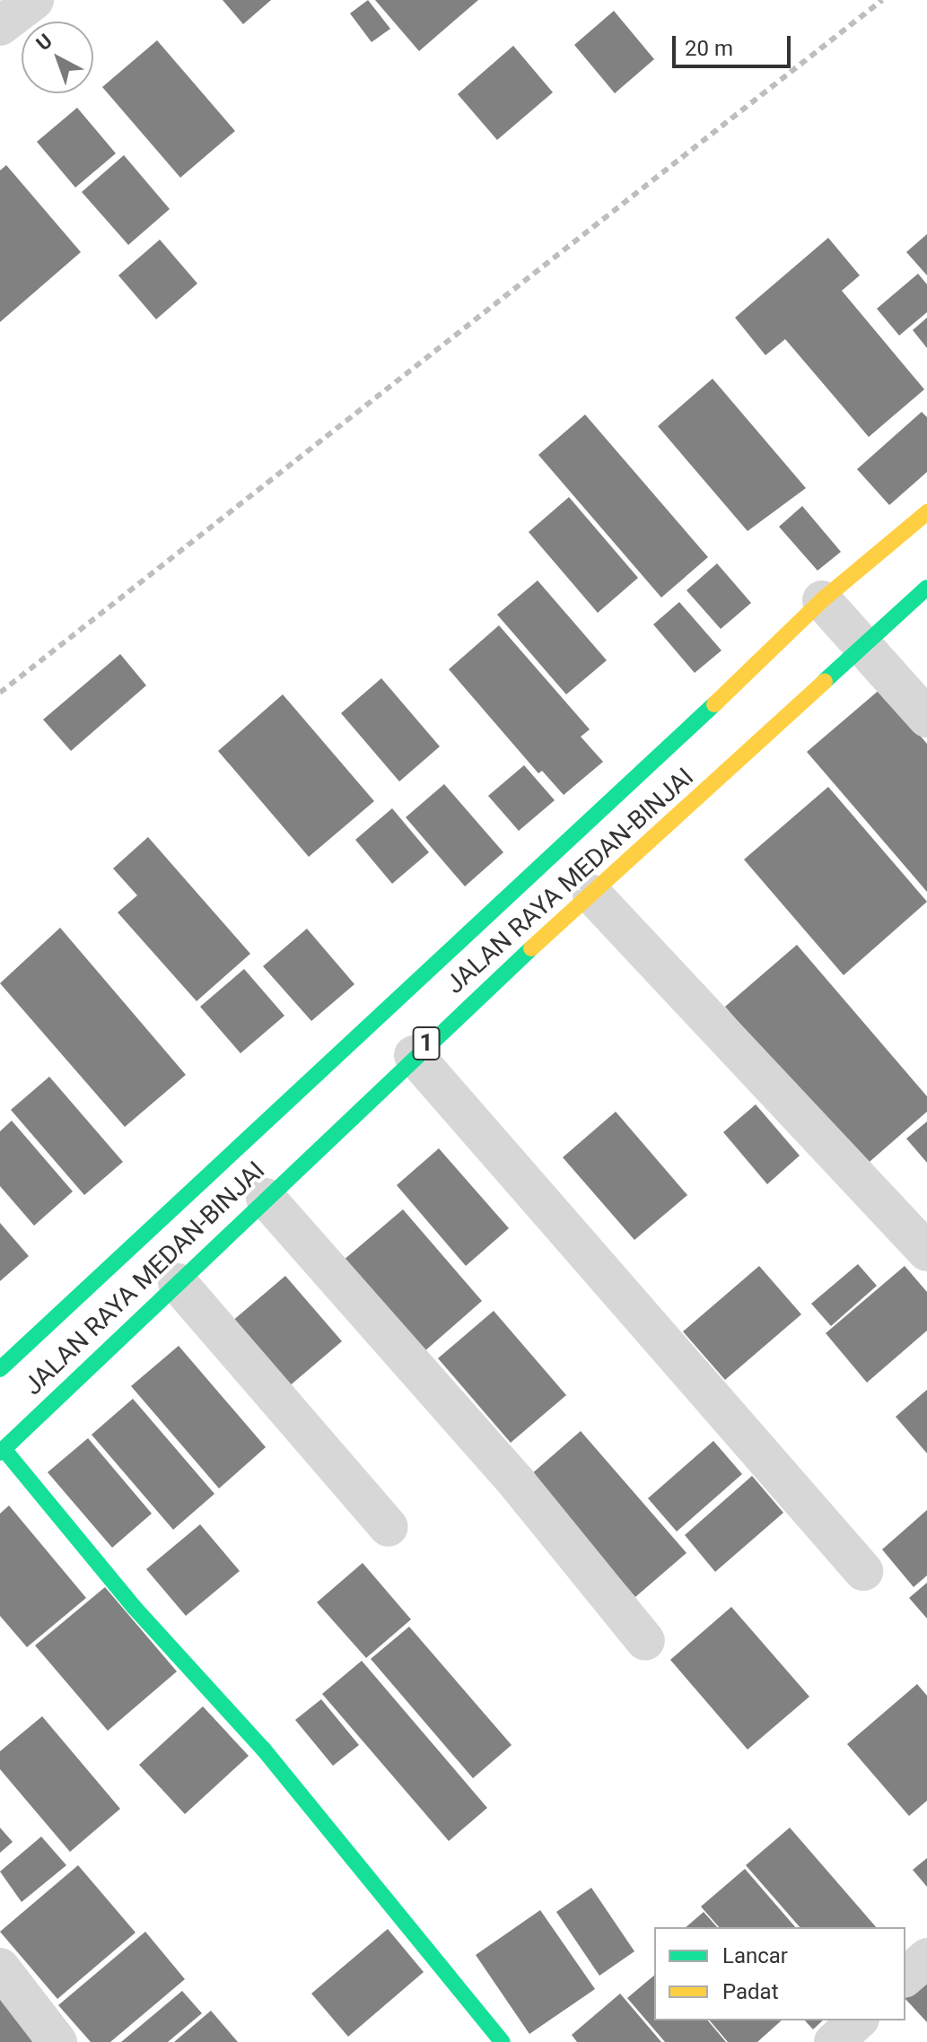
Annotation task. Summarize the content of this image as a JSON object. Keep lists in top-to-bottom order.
{
  "streets": {
    "main road": ["JALAN RAYA MEDAN-BINJAI", "1"]
  },
  "legend": ["Lancar", "Padat"],
  "scale_bar": "20 m",
  "north": "top left"
}
